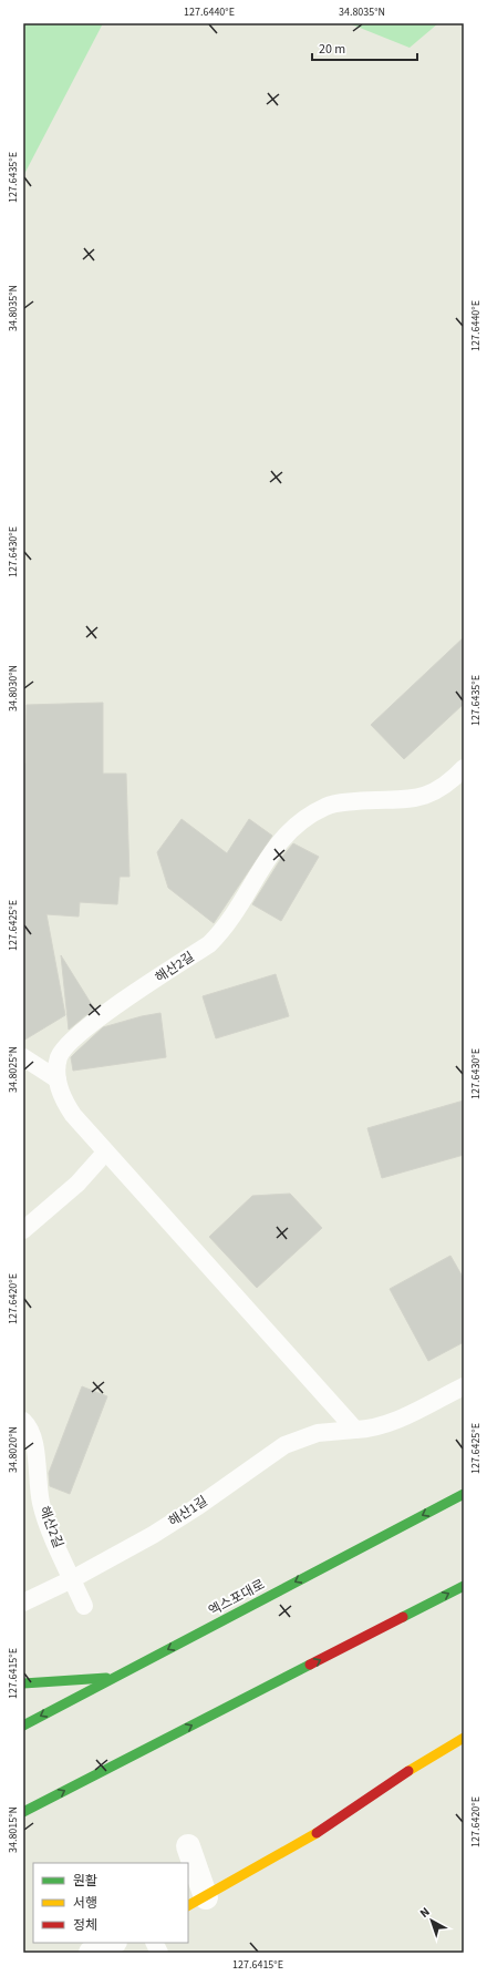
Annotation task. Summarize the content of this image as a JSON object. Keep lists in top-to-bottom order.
{
  "streets": {
    "main road": ["엑스포대로"],
    "lane": ["해산2길", "해산1길"]
  },
  "crossings": [
    ["해산2길", "해산1길"]
  ],
  "legend": ["원활", "서행", "정체"],
  "scale_bar": "20 m",
  "north": "top left",
  "coordinates": [
    "127.6440°E",
    "34.8035°N",
    "127.6435°E",
    "127.6430°E",
    "34.8030°N",
    "127.6425°E",
    "34.8025°N",
    "127.6420°E",
    "34.8020°N",
    "127.6415°E",
    "34.8015°N"
  ]
}
